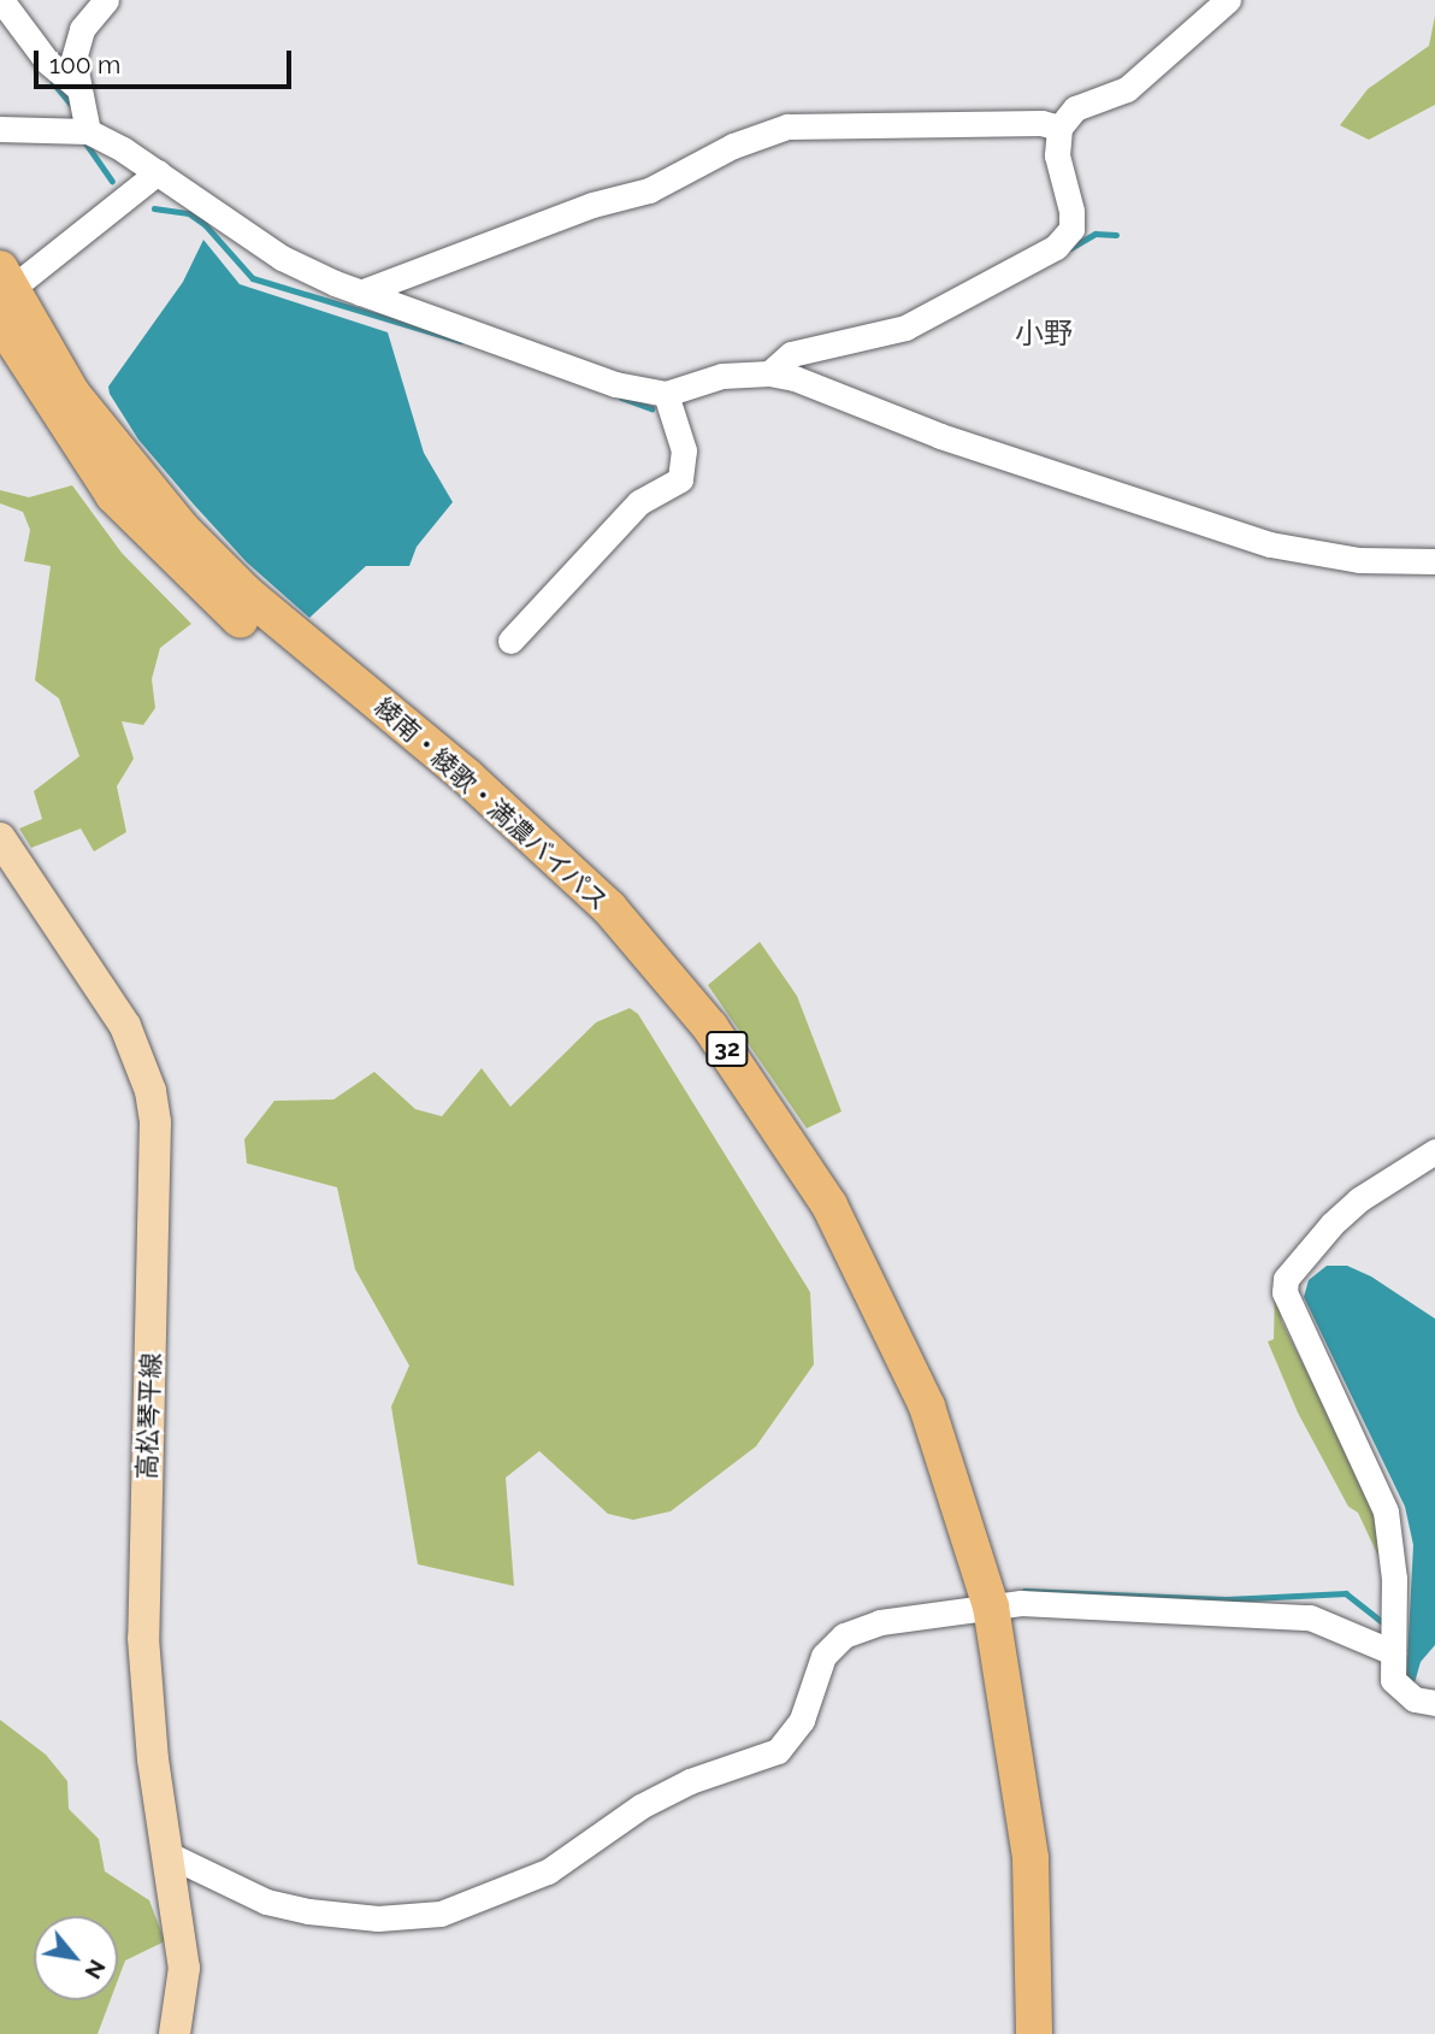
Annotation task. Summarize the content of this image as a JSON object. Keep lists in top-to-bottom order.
{
  "streets": {
    "highway": ["綾南・綾歌・満濃バイパス", "32"],
    "main road": ["高松琴平線"]
  },
  "districts": ["小野"],
  "scale_bar": "100 m",
  "north": "bottom right"
}
